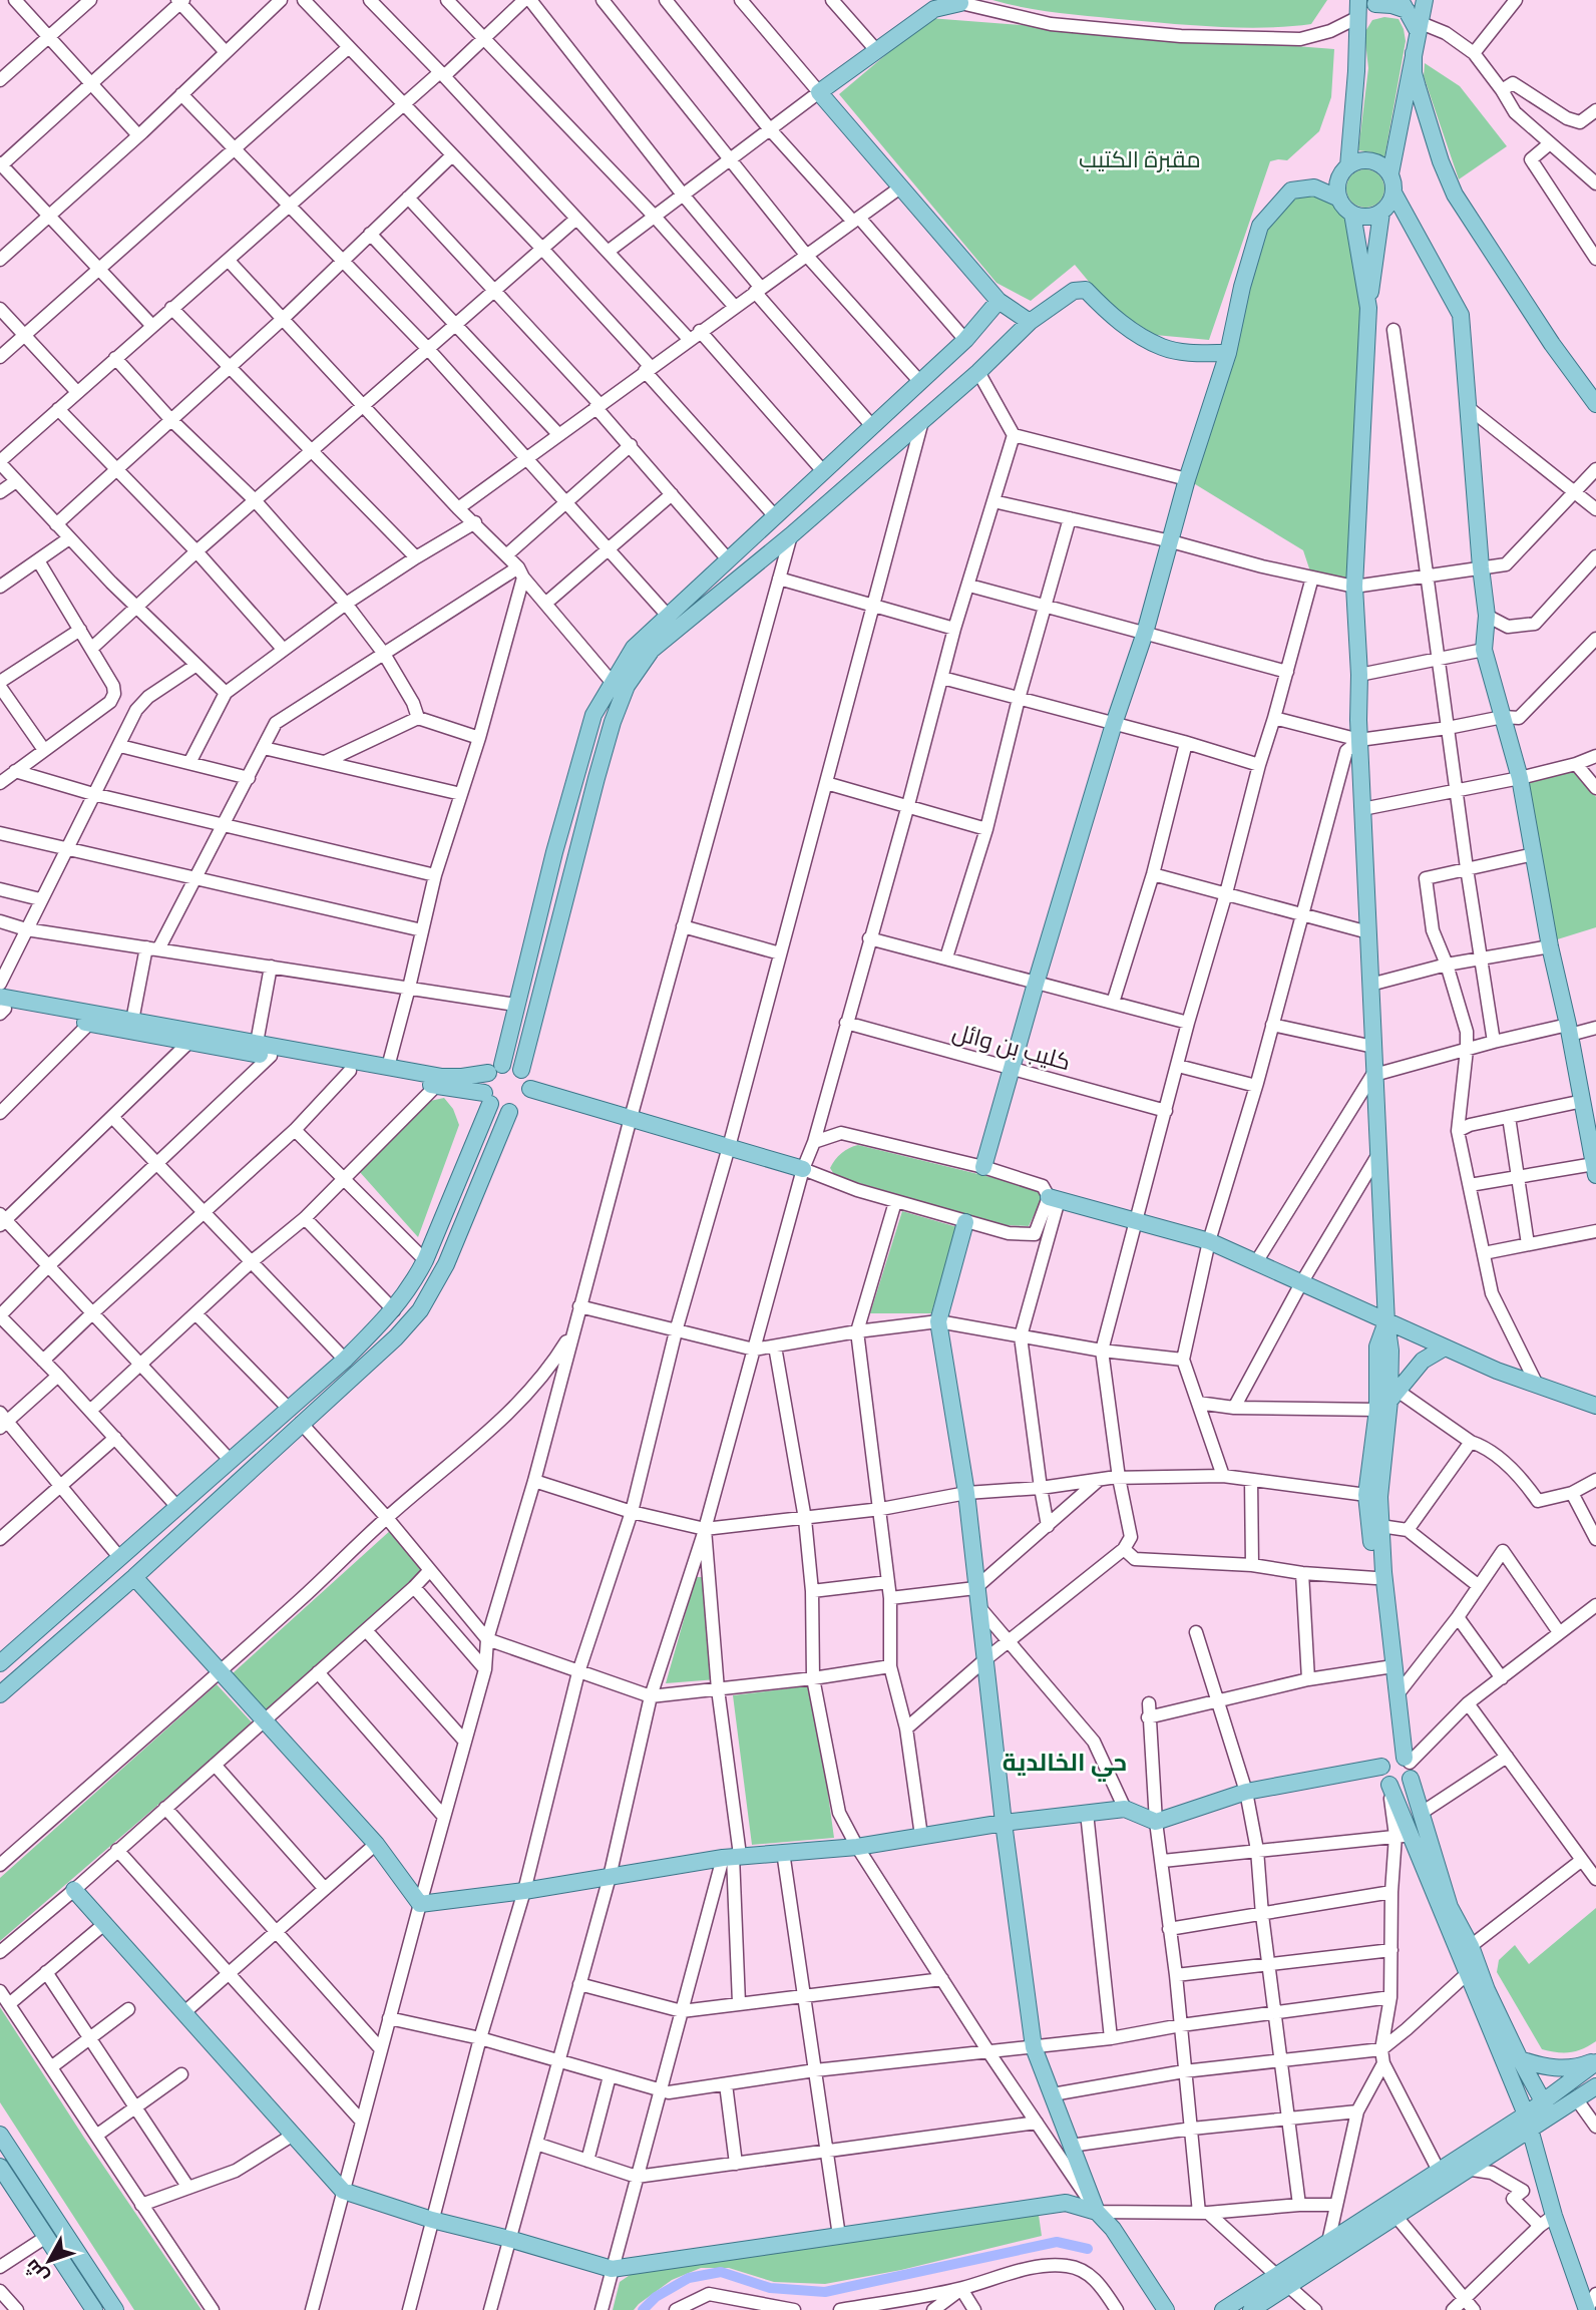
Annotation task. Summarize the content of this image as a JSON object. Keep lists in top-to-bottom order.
{
  "streets": {
    "street": ["كليب بن وائل"]
  },
  "districts": ["حي الخالدية"],
  "parks": ["مقبرة الكتيب"],
  "north": "bottom left"
}
